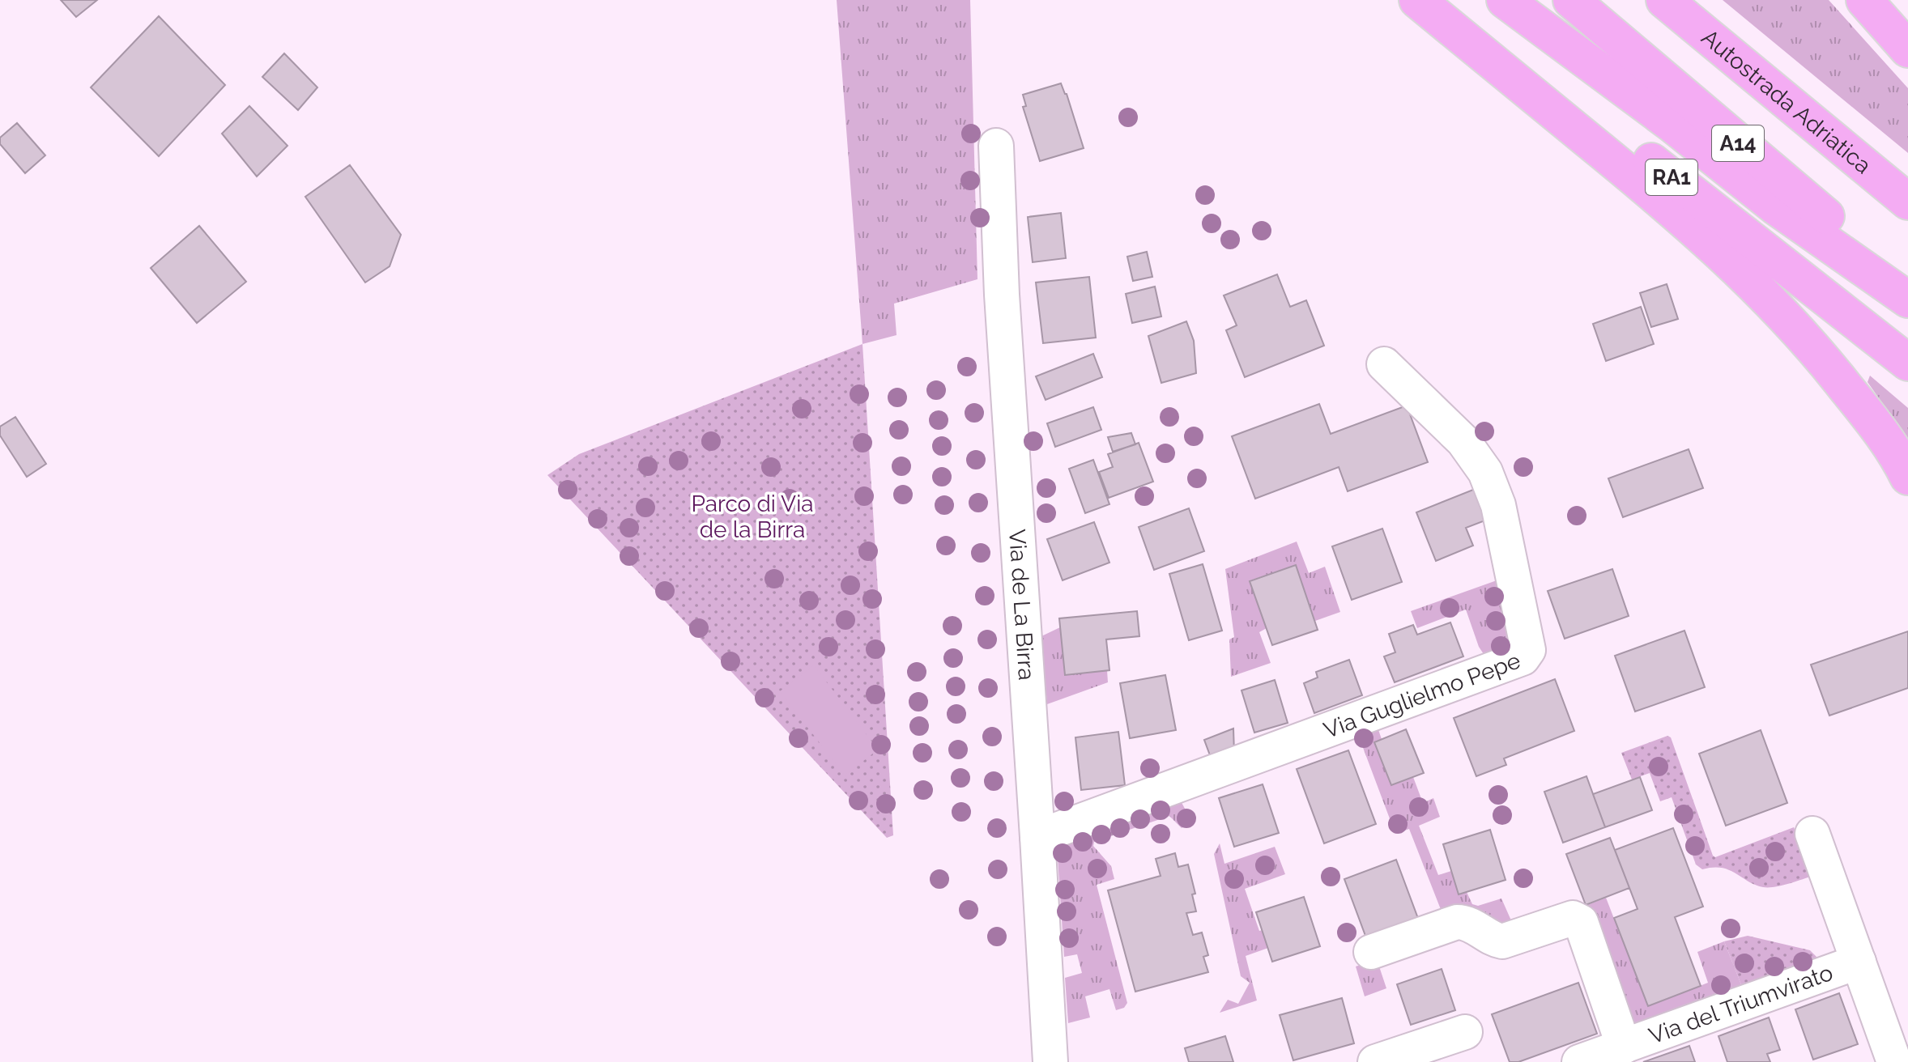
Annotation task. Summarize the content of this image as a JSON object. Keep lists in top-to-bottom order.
{
  "streets": {
    "highway": ["Autostrada Adriatica", "A14", "RA1"],
    "street": ["Via de La Birra", "Via Guglielmo Pepe", "Via del Triumvirato"]
  },
  "crossings": [
    ["Via de La Birra", "Via Guglielmo Pepe"]
  ],
  "parks": ["Parco di Via de la Birra"]
}
